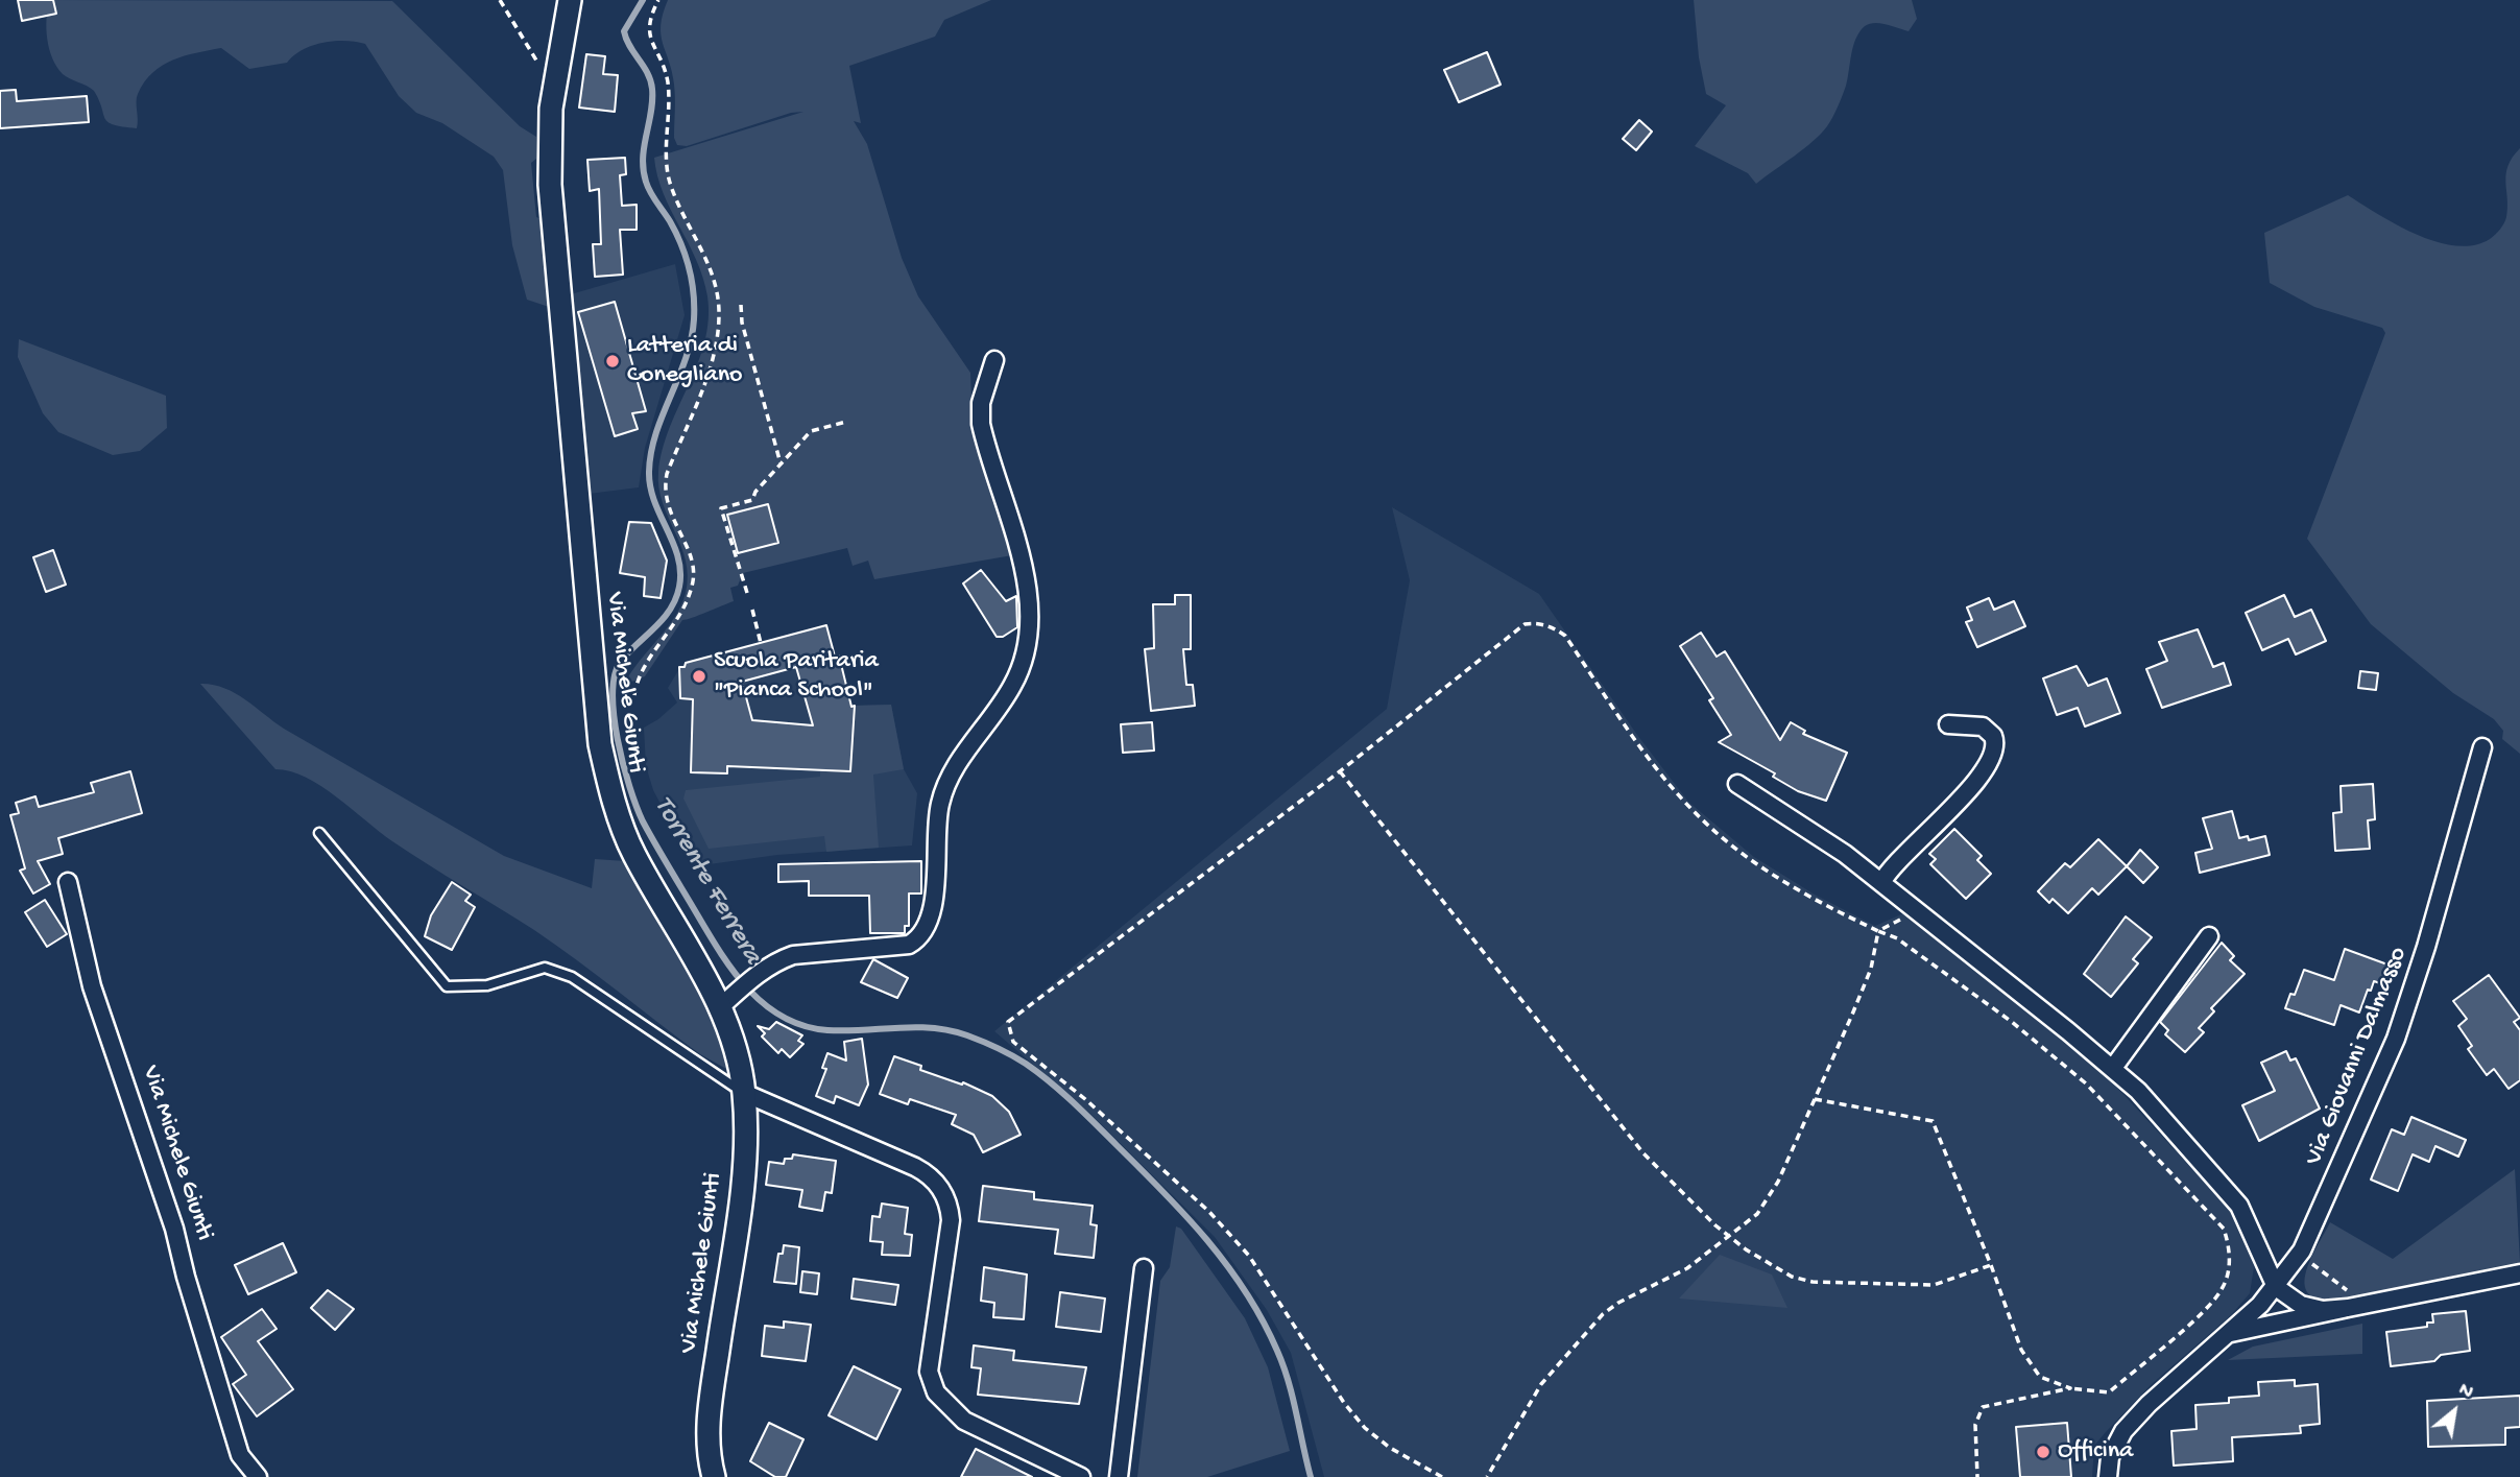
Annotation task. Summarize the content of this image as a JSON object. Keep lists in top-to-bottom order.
{
  "streets": {
    "street": ["Via Michele Giunti", "Via Giovanni Dalmasso"]
  },
  "water": ["Torrente Ferrera"],
  "places": ["Latteria di Conegliano", "Scuola Paritaria \"Pianca School\"", "Officina"],
  "north": "top right"
}
